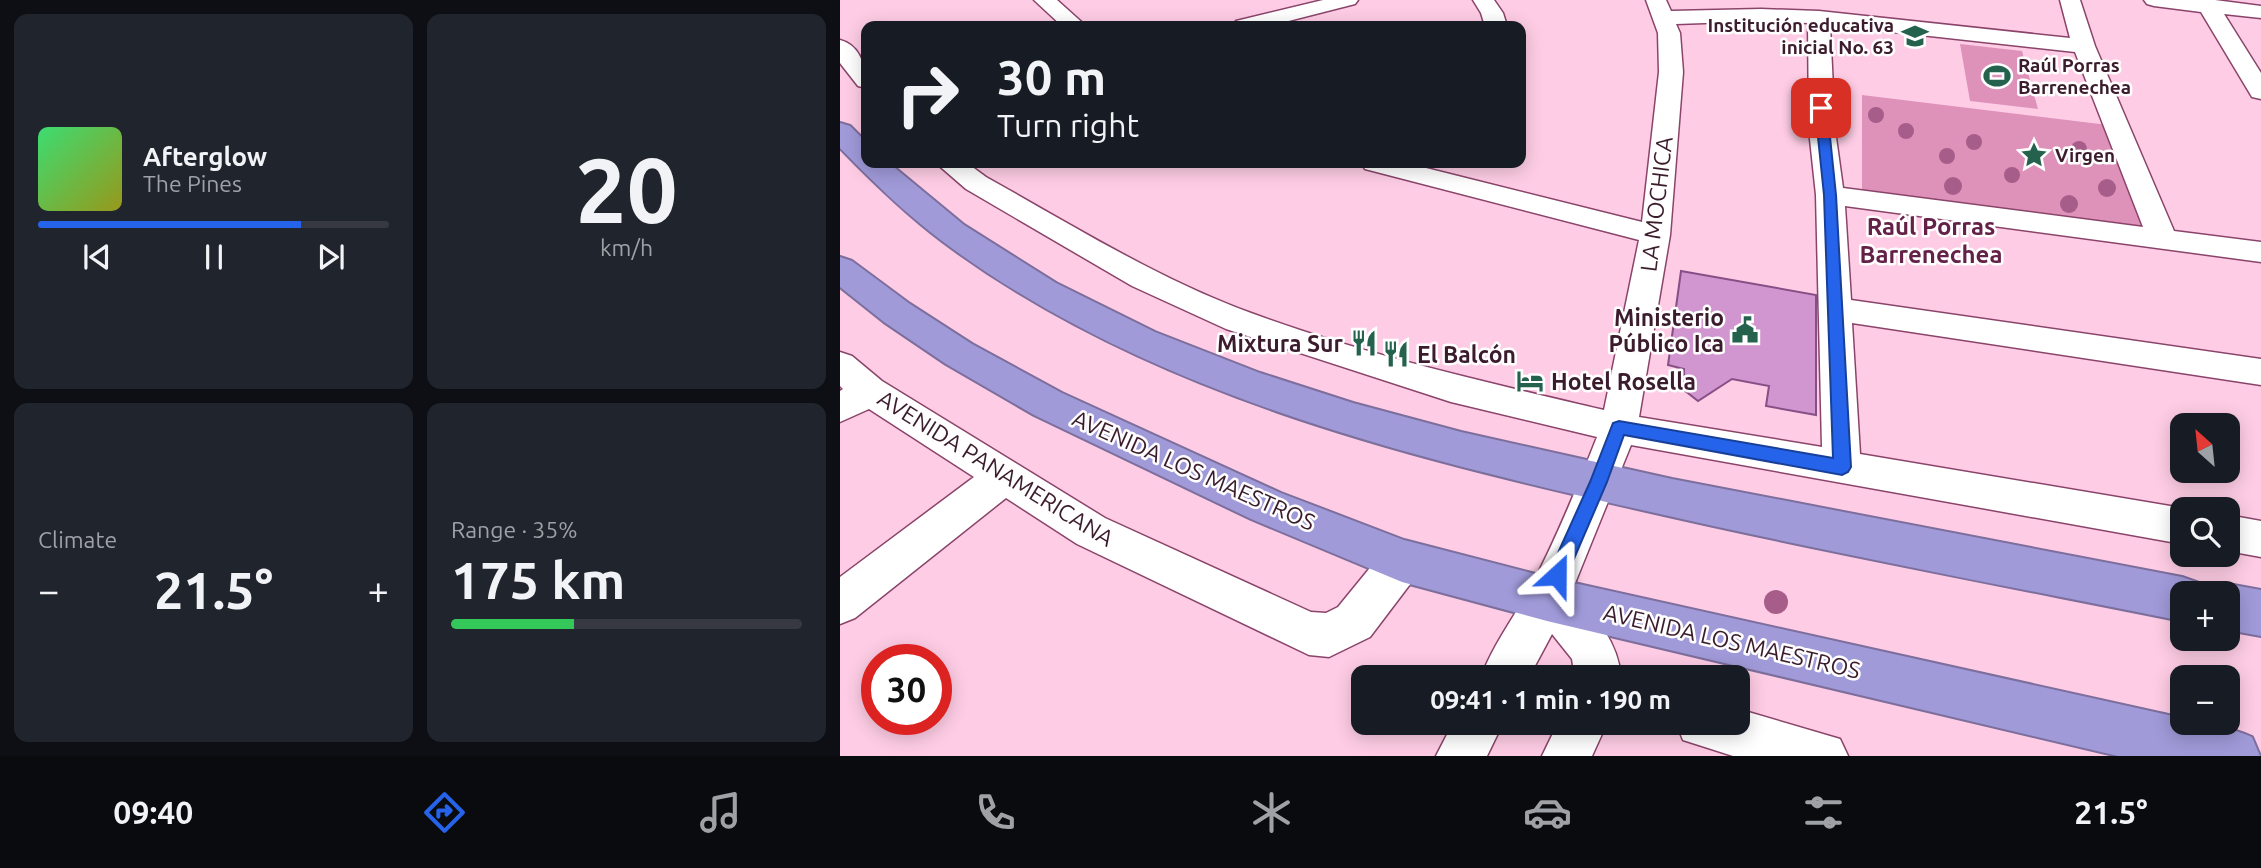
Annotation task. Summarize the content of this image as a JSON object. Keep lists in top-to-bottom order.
{
  "streets": {
    "highway": ["AVENIDA LOS MAESTROS"],
    "street": ["LA MOCHICA", "AVENIDA PANAMERICANA"]
  },
  "crossings": [
    ["LA MOCHICA", "AVENIDA LOS MAESTROS"],
    ["AVENIDA PANAMERICANA", "AVENIDA LOS MAESTROS"]
  ],
  "districts": ["Raúl Porras Barrenechea"],
  "places": {
    "school or university": ["Institución educativa inicial No. 63"],
    "sports": ["Raúl Porras Barrenechea"],
    "place": ["Virgen"],
    "public building": ["Ministerio Público Ica"],
    "restaurant": ["Mixtura Sur", "El Balcón"],
    "hotel": ["Hotel Rosella"]
  },
  "north": "top left",
  "page": {
    "tile": [
      ["20", "km/h"],
      "Climate",
      ["Range · 35%", "175 km"]
    ],
    "turn": ["30 m", "Turn right"],
    "song": ["Afterglow", "The Pines"],
    "map_buttons": ["+", "−"],
    "heat": ["−", "21.5°", "+"],
    "limit": "30",
    "trip": "09:41 · 1 min · 190 m",
    "tabs": ["09:40", "21.5°"]
  }
}
